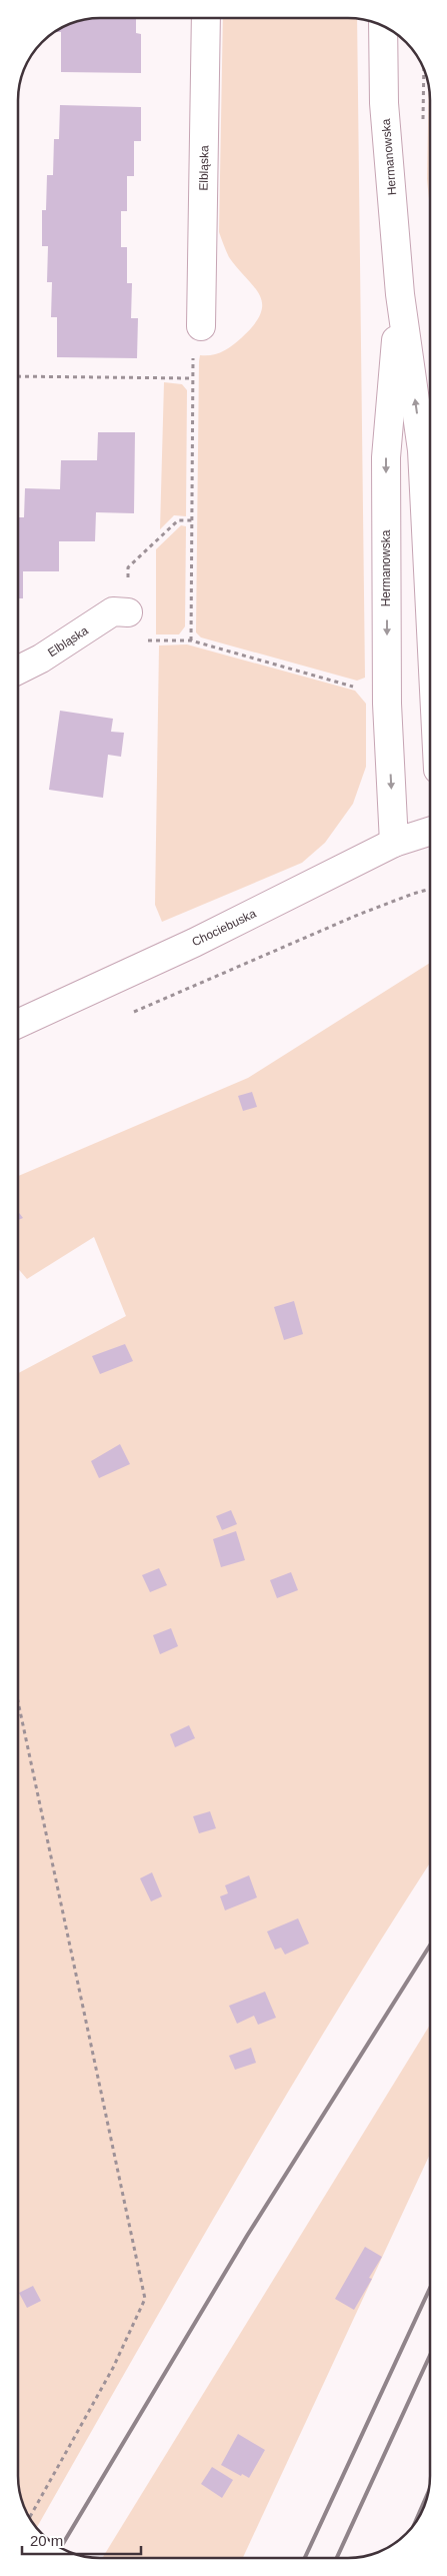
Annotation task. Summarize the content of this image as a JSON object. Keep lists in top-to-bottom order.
{
  "streets": {
    "street": ["Hermanowska", "Elbląska", "Chociebuska"]
  },
  "crossings": [
    ["Hermanowska", "Chociebuska"]
  ],
  "scale_bar": "20 m"
}
